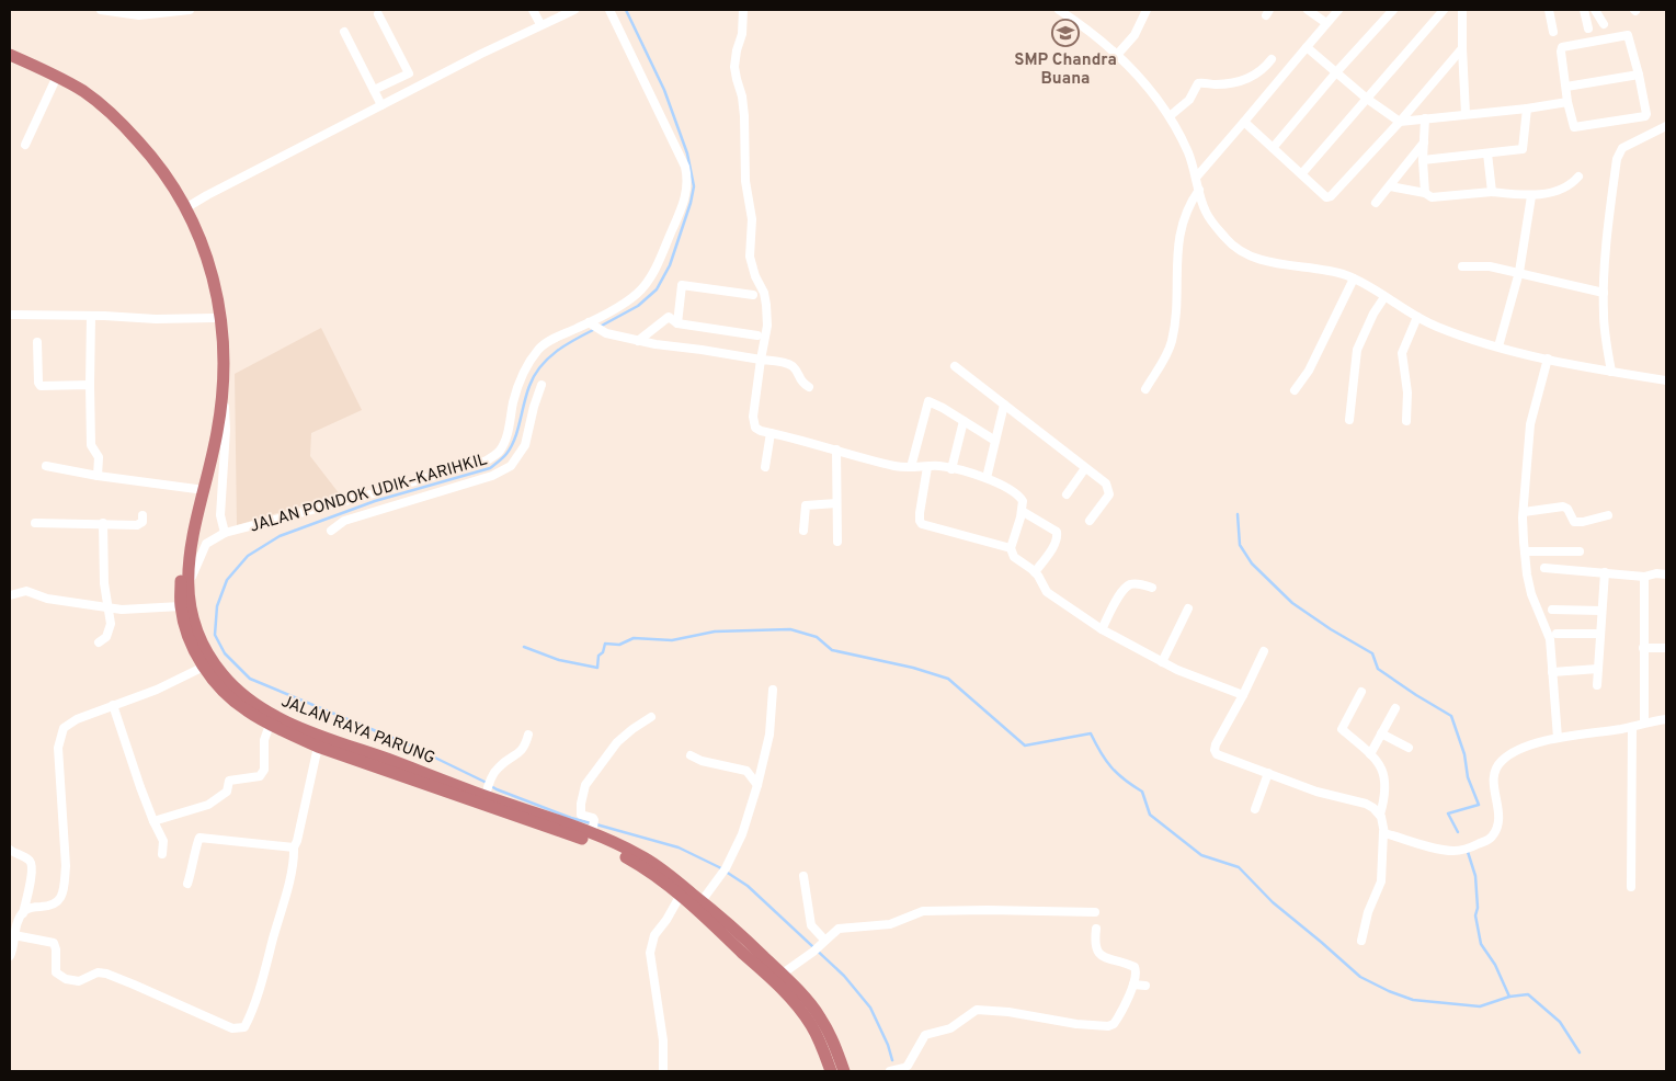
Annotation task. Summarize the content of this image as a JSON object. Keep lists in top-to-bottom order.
{
  "streets": {
    "highway": ["JALAN RAYA PARUNG"],
    "street": ["JALAN PONDOK UDIK–KARIHKIL"]
  },
  "crossings": [
    ["JALAN PONDOK UDIK–KARIHKIL", "JALAN RAYA PARUNG"]
  ],
  "places": {
    "school or university": ["SMP Chandra Buana"]
  }
}
